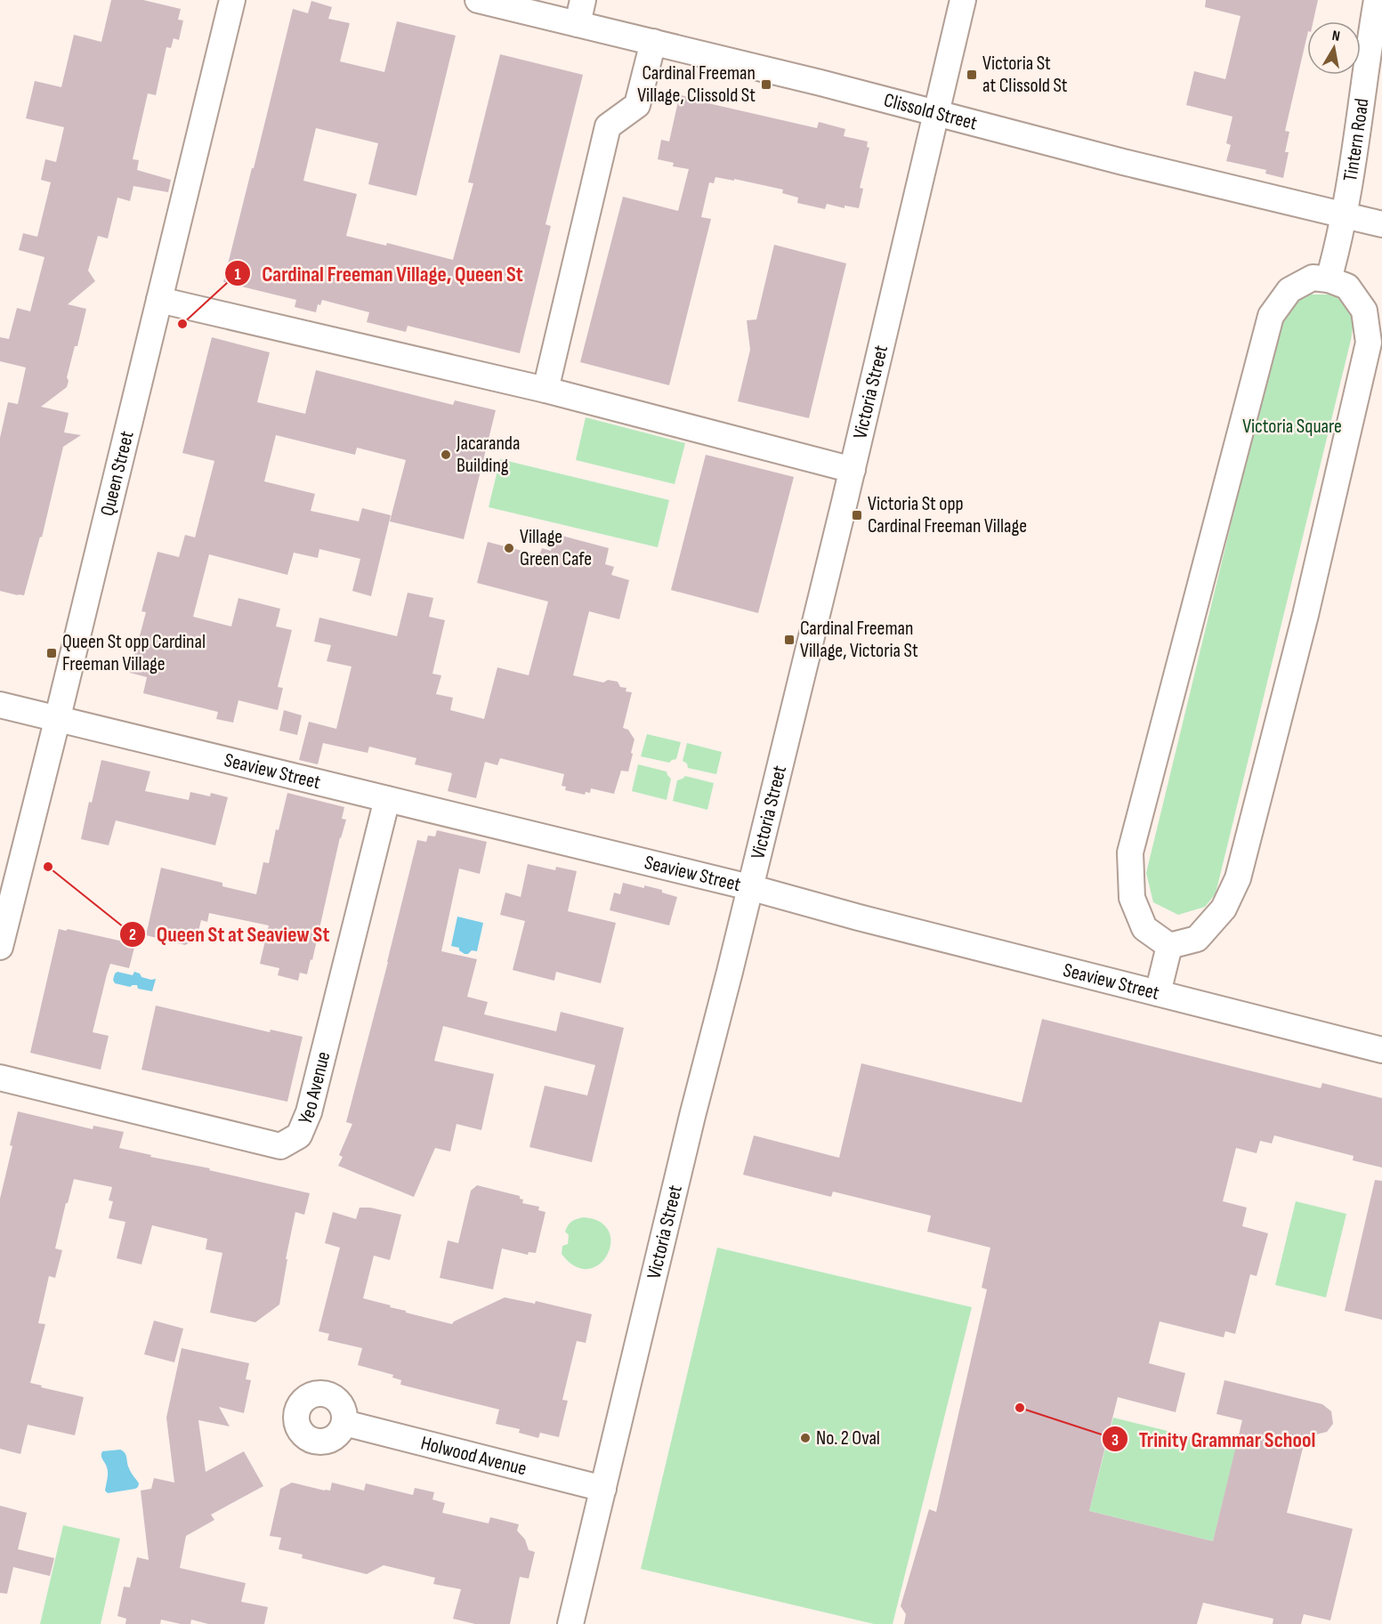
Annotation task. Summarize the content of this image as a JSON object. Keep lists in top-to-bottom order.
{
  "streets": {
    "street": [
      "Clissold Street",
      "Tintern Road",
      "Victoria Street",
      "Queen Street",
      "Seaview Street",
      "Yeo Avenue",
      "Holwood Avenue"
    ]
  },
  "crossings": [
    ["Clissold Street", "Tintern Road"],
    ["Clissold Street", "Victoria Street"],
    ["Victoria Street", "Seaview Street"],
    ["Victoria Street", "Holwood Avenue"],
    ["Queen Street", "Seaview Street"],
    ["Seaview Street", "Yeo Avenue"]
  ],
  "parks": ["Victoria Square"],
  "places": {
    "transit": [
      "Victoria St at Clissold St",
      "Cardinal Freeman Village, Clissold St",
      "Victoria St opp Cardinal Freeman Village",
      "Cardinal Freeman Village, Victoria St",
      "Queen St opp Cardinal Freeman Village"
    ],
    "other": [
      "Cardinal Freeman Village, Queen St",
      "Jacaranda Building",
      "Village Green Cafe",
      "Queen St at Seaview St",
      "Trinity Grammar School",
      "No. 2 Oval"
    ]
  },
  "north": "top"
}
